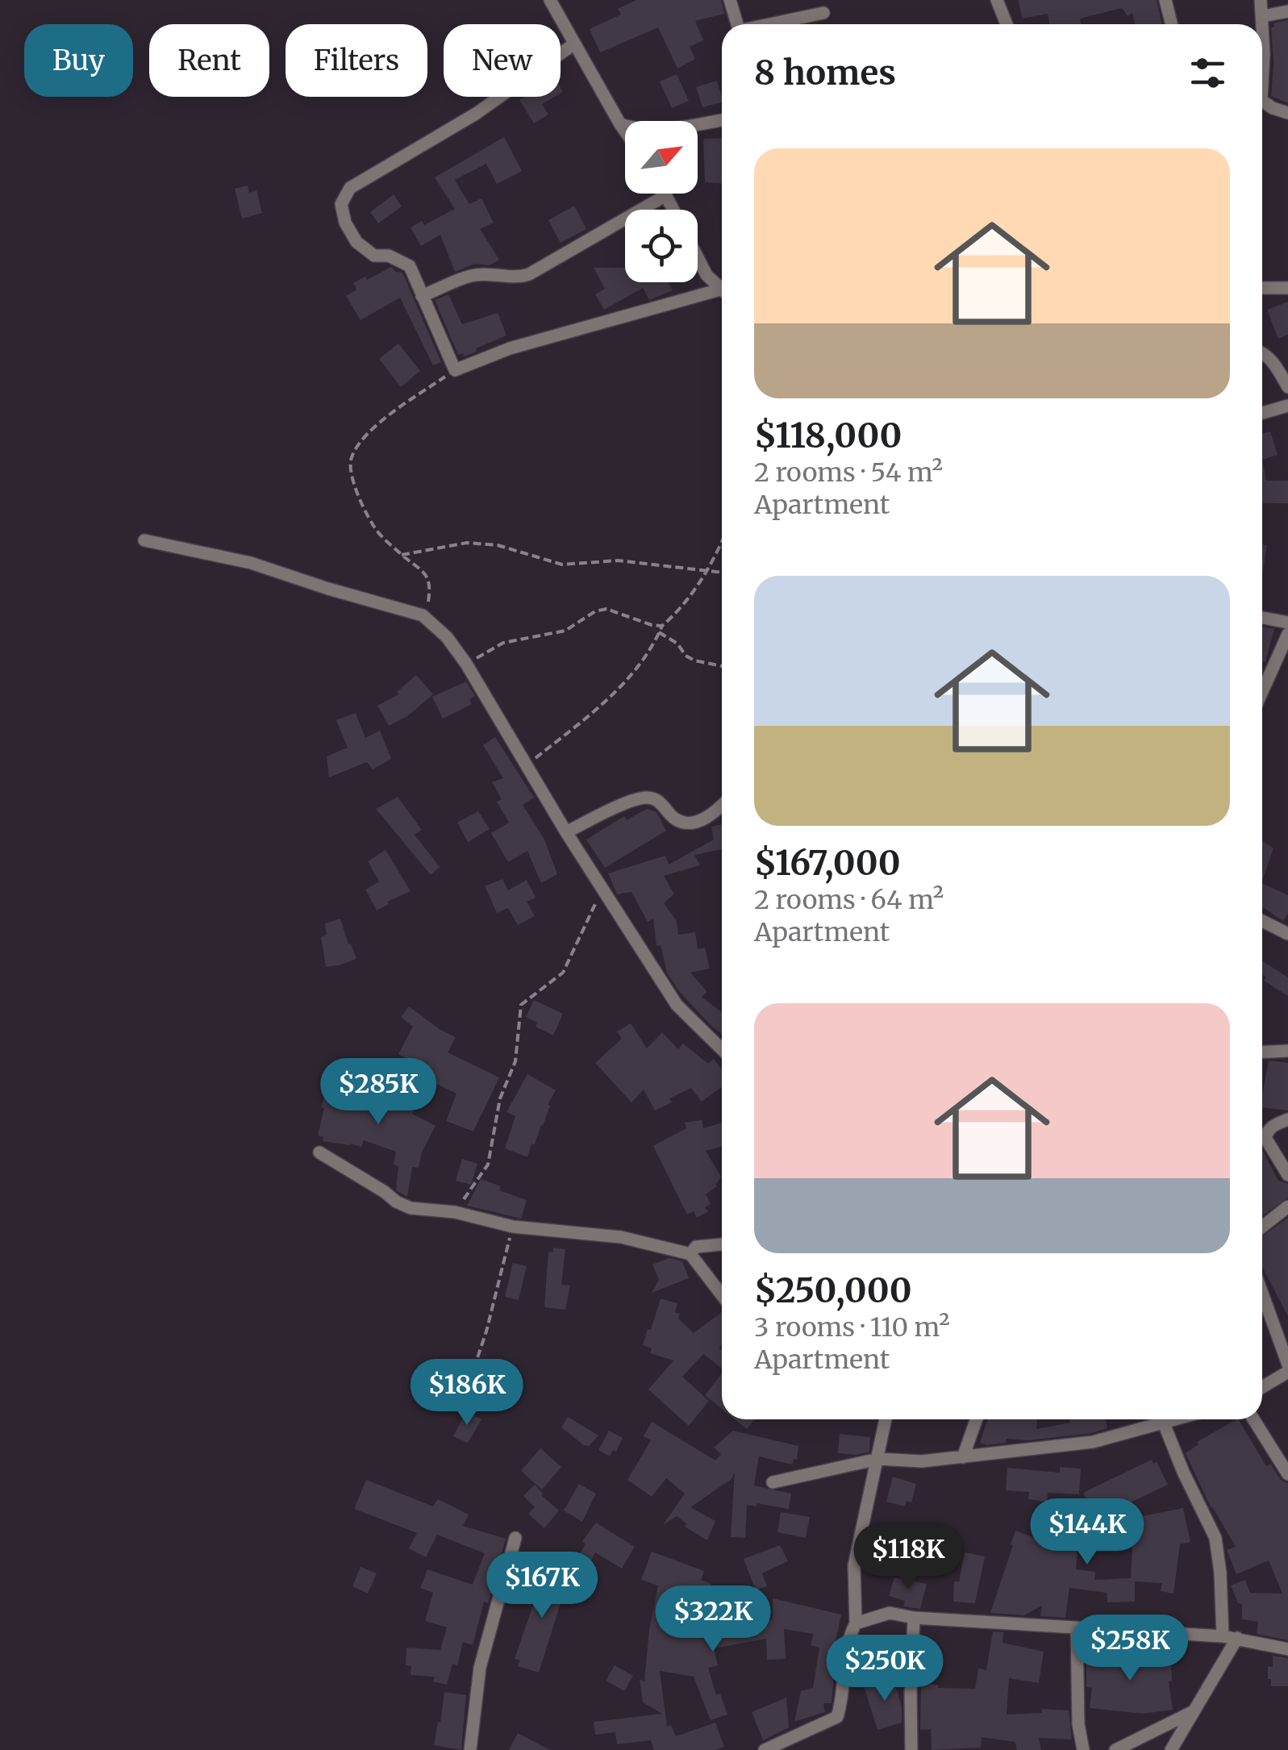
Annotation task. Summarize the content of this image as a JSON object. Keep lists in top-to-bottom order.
{
  "north": "top right",
  "page": {
    "chip": [
      "Buy",
      "Rent",
      "Filters",
      "New"
    ],
    "heading": "8 homes",
    "list": [
      {
        "name": "$118,000",
        "note": "2 rooms · 54 m² · Apartment"
      },
      {
        "name": "$167,000",
        "note": "2 rooms · 64 m² · Apartment"
      },
      {
        "name": "$250,000",
        "note": "3 rooms · 110 m² · Apartment"
      }
    ],
    "price": [
      "$285K",
      "$186K",
      "$144K",
      "$118K",
      "$167K",
      "$322K",
      "$258K",
      "$250K"
    ]
  }
}
